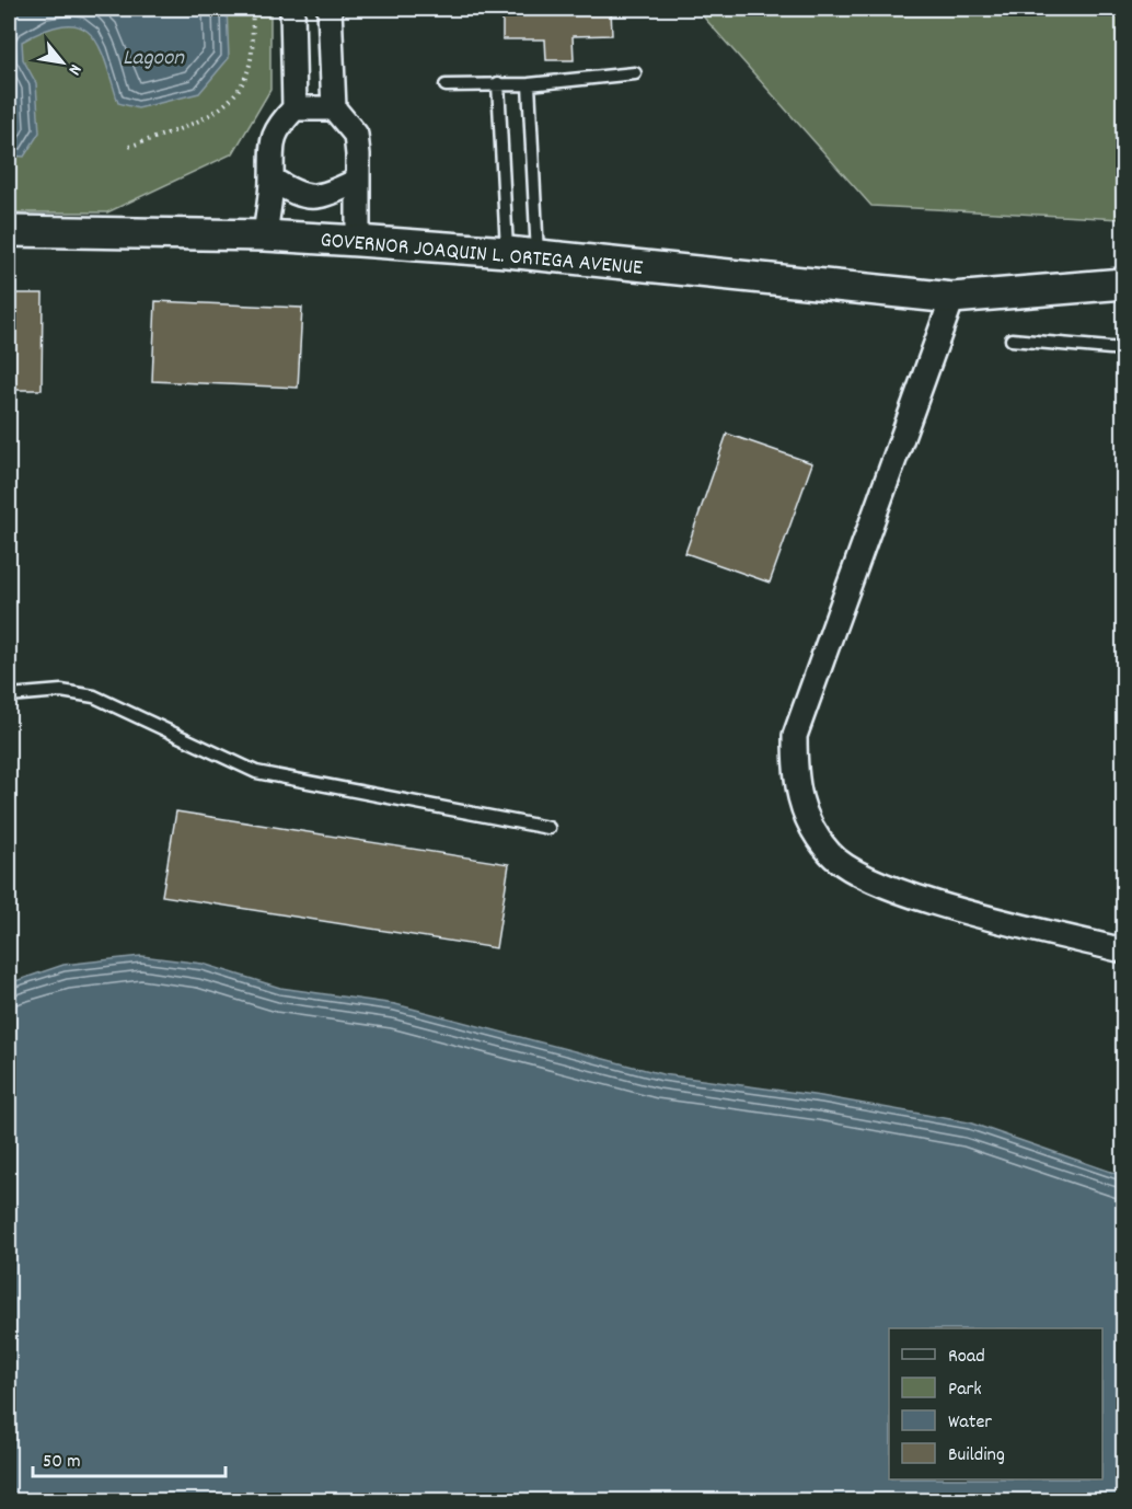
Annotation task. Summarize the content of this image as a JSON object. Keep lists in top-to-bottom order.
{
  "streets": {
    "street": ["GOVERNOR JOAQUIN L. ORTEGA AVENUE"]
  },
  "water": ["Lagoon"],
  "legend": [
    "Road",
    "Park",
    "Water",
    "Building"
  ],
  "scale_bar": "50 m",
  "north": "bottom right"
}
